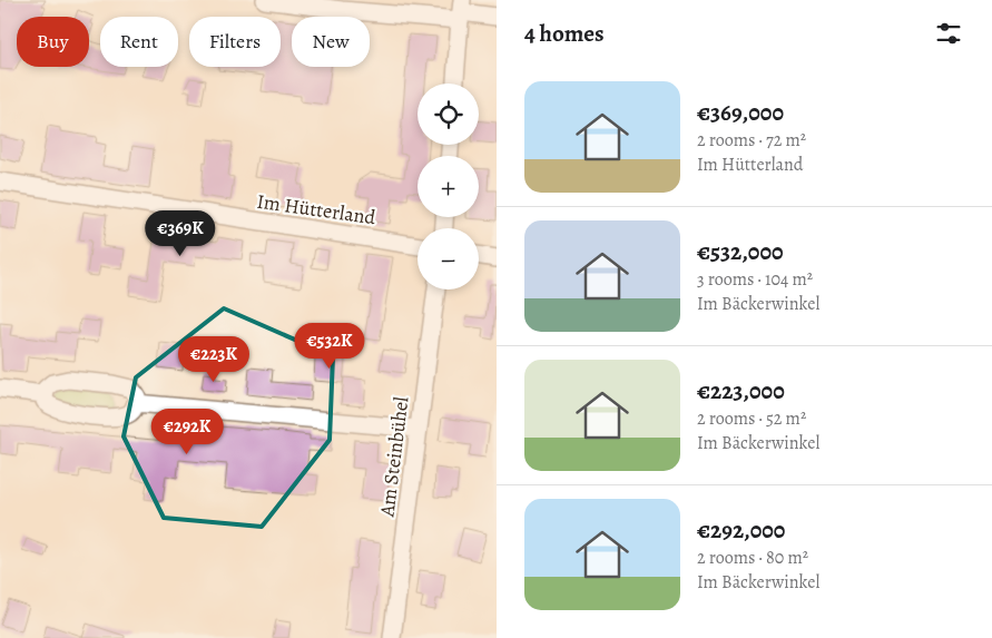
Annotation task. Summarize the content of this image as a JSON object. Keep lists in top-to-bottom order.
{
  "streets": {
    "street": ["Im Hütterland", "Am Steinbühel"]
  },
  "page": {
    "heading": "4 homes",
    "chip": [
      "Buy",
      "Rent",
      "Filters",
      "New"
    ],
    "list": [
      {
        "name": "€369,000",
        "note": "2 rooms · 72 m² · Im Hütterland"
      },
      {
        "name": "€532,000",
        "note": "3 rooms · 104 m² · Im Bäckerwinkel"
      },
      {
        "name": "€223,000",
        "note": "2 rooms · 52 m² · Im Bäckerwinkel"
      },
      {
        "name": "€292,000",
        "note": "2 rooms · 80 m² · Im Bäckerwinkel"
      }
    ],
    "map_buttons": ["+", "−"],
    "price": [
      "€369K",
      "€532K",
      "€223K",
      "€292K"
    ]
  }
}
